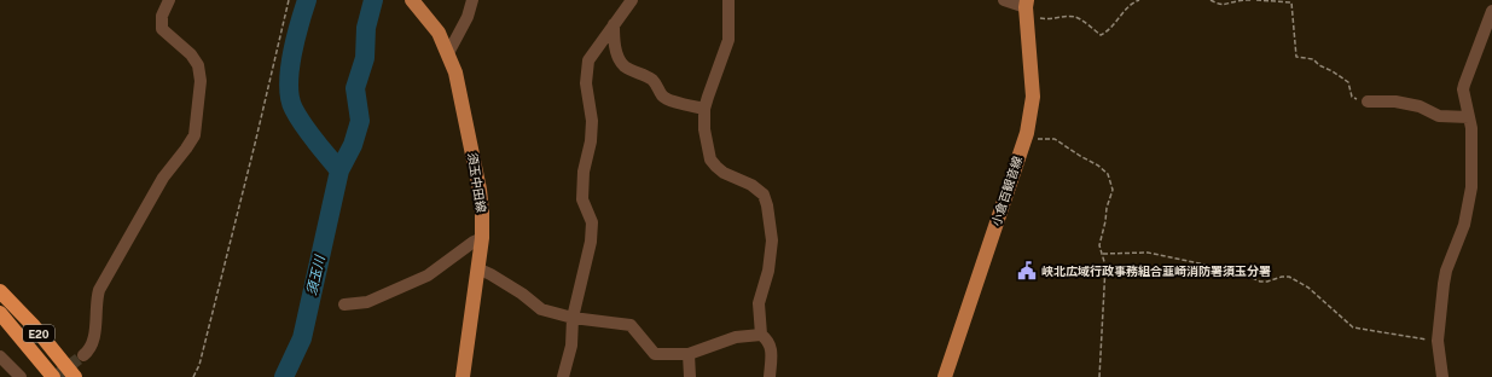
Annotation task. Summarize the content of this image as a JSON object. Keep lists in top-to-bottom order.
{
  "streets": {
    "highway": ["E20"],
    "main road": ["須玉中田線", "小倉百観音線"]
  },
  "water": ["須玉川"],
  "places": {
    "public building": ["峡北広域行政事務組合韮崎消防署須玉分署"]
  }
}
